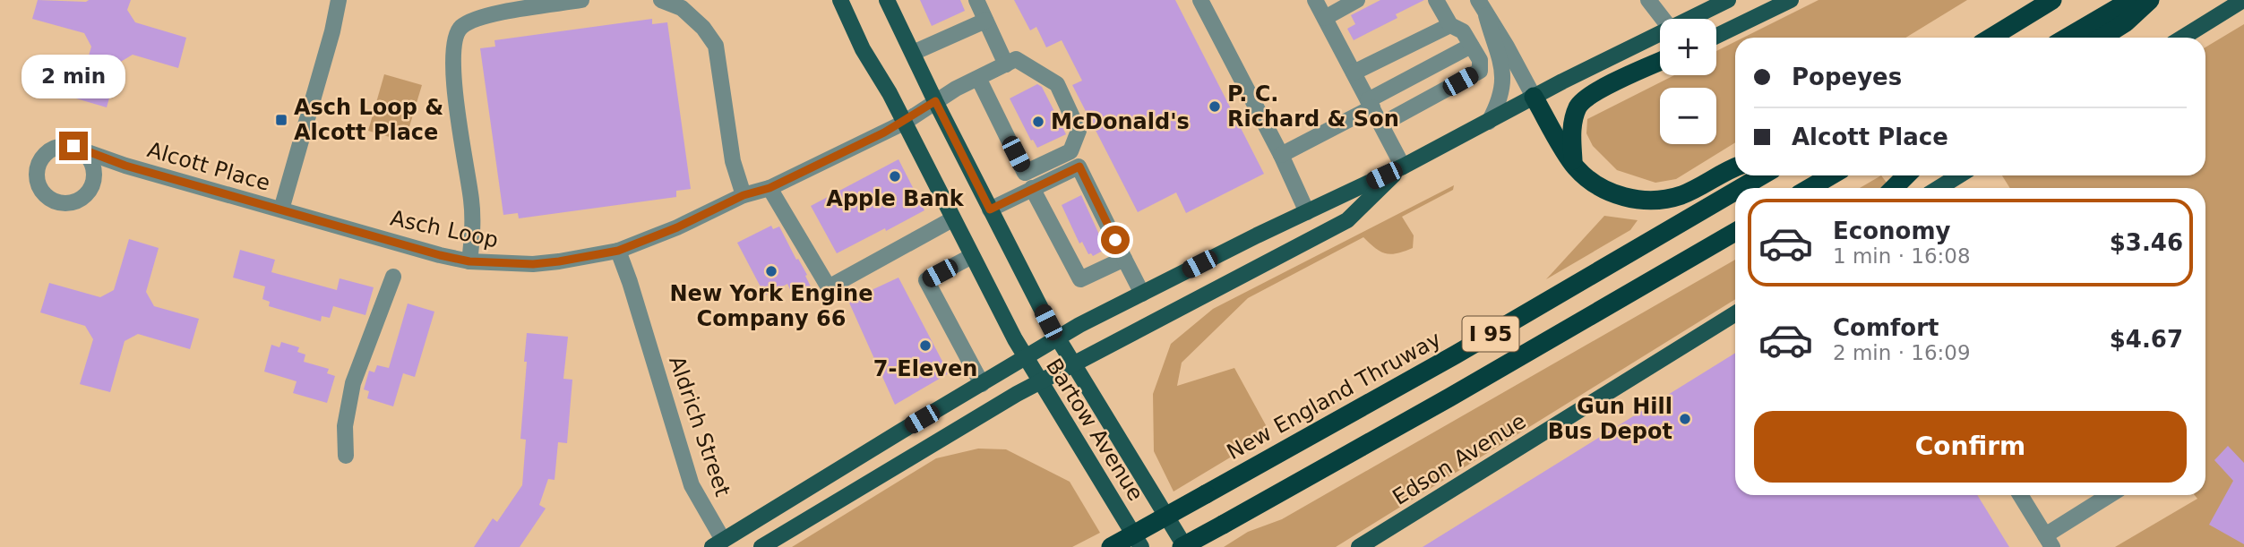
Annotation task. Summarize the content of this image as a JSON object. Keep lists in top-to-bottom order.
{
  "streets": {
    "highway": ["I 95", "New England Thruway"],
    "main road": ["Bartow Avenue", "Edson Avenue"],
    "street": ["Alcott Place", "Asch Loop", "Aldrich Street"]
  },
  "crossings": [
    ["Alcott Place", "Asch Loop"],
    ["Asch Loop", "Aldrich Street"],
    ["Asch Loop", "Bartow Avenue"],
    ["I 95", "Bartow Avenue"]
  ],
  "places": {
    "other": [
      "P. C. Richard & Son",
      "McDonald's",
      "Apple Bank",
      "New York Engine Company 66",
      "7-Eleven",
      "Gun Hill Bus Depot"
    ],
    "transit": ["Asch Loop & Alcott Place"]
  },
  "page": {
    "map_buttons": ["+", "−"],
    "banner": ["Popeyes", "Alcott Place"],
    "bubble": "2 min",
    "list": [
      {
        "name": "Economy",
        "note": "1 min · 16:08",
        "value": "$3.46"
      },
      {
        "name": "Comfort",
        "note": "2 min · 16:09",
        "value": "$4.67"
      }
    ],
    "buttons": "Confirm"
  }
}
